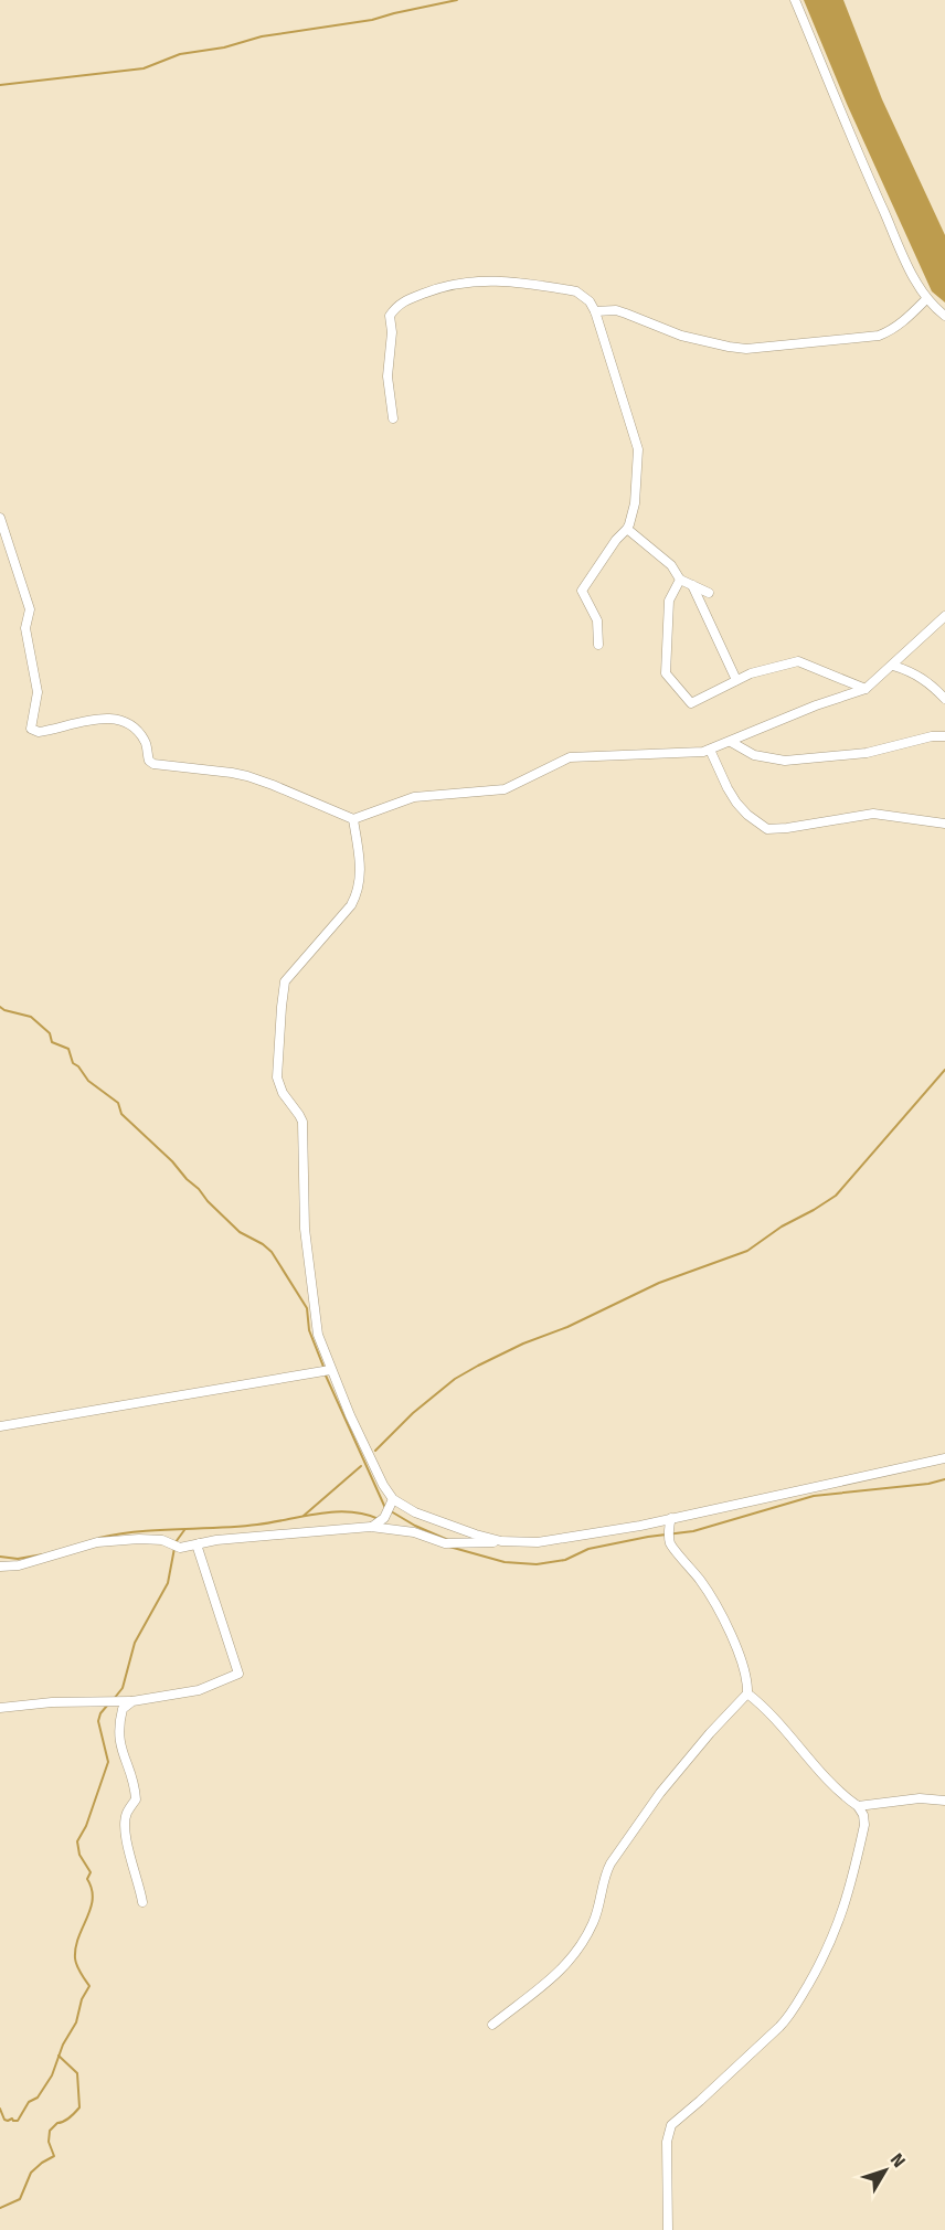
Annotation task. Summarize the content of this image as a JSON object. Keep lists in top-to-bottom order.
{
  "north": "top right"
}
